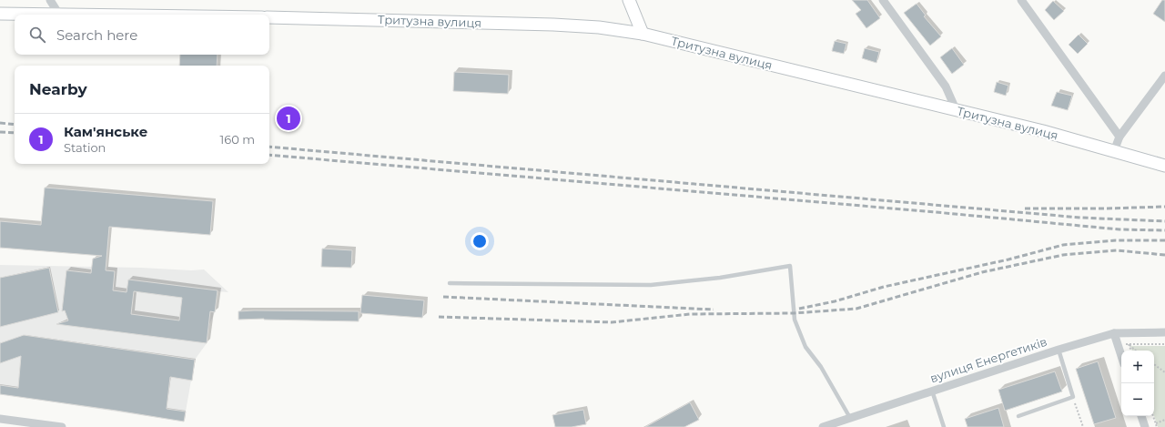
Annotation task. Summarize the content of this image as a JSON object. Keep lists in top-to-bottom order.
{
  "streets": {
    "street": ["Тритузна вулиця", "вулиця Енергетиків"]
  },
  "page": {
    "search": "Search here",
    "heading": "Nearby",
    "pins": "1",
    "list": [
      {
        "mark": "1",
        "name": "Кам'янське",
        "note": "Station",
        "value": "160 m"
      }
    ],
    "map_buttons": ["+", "−"]
  }
}
